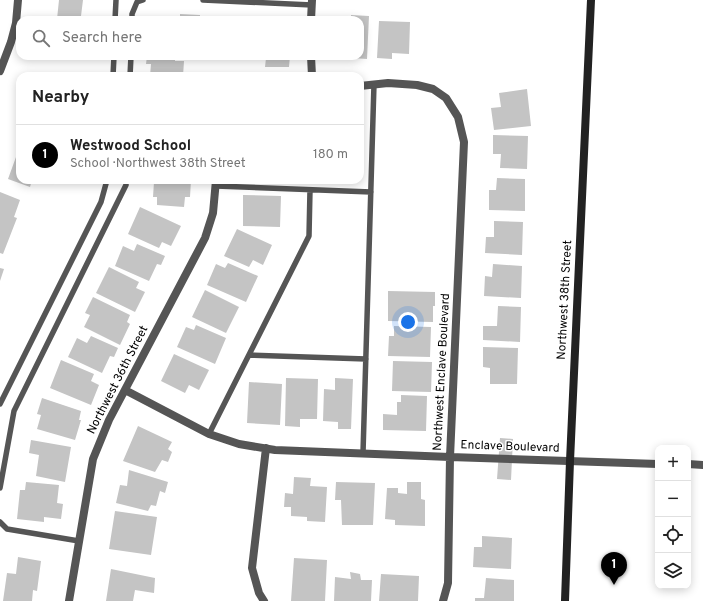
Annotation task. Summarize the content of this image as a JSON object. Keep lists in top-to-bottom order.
{
  "streets": {
    "main road": ["Northwest 38th Street"],
    "street": ["Northwest Enclave Boulevard", "Northwest 36th Street", "Enclave Boulevard"]
  },
  "crossings": [
    ["Northwest 38th Street", "Enclave Boulevard"],
    ["Northwest Enclave Boulevard", "Northwest 36th Street"],
    ["Northwest Enclave Boulevard", "Enclave Boulevard"]
  ],
  "page": {
    "search": "Search here",
    "heading": "Nearby",
    "list": [
      {
        "mark": "1",
        "name": "Westwood School",
        "note": "School · Northwest 38th Street",
        "value": "180 m"
      }
    ],
    "map_buttons": ["+", "−"],
    "pins": "1"
  }
}
